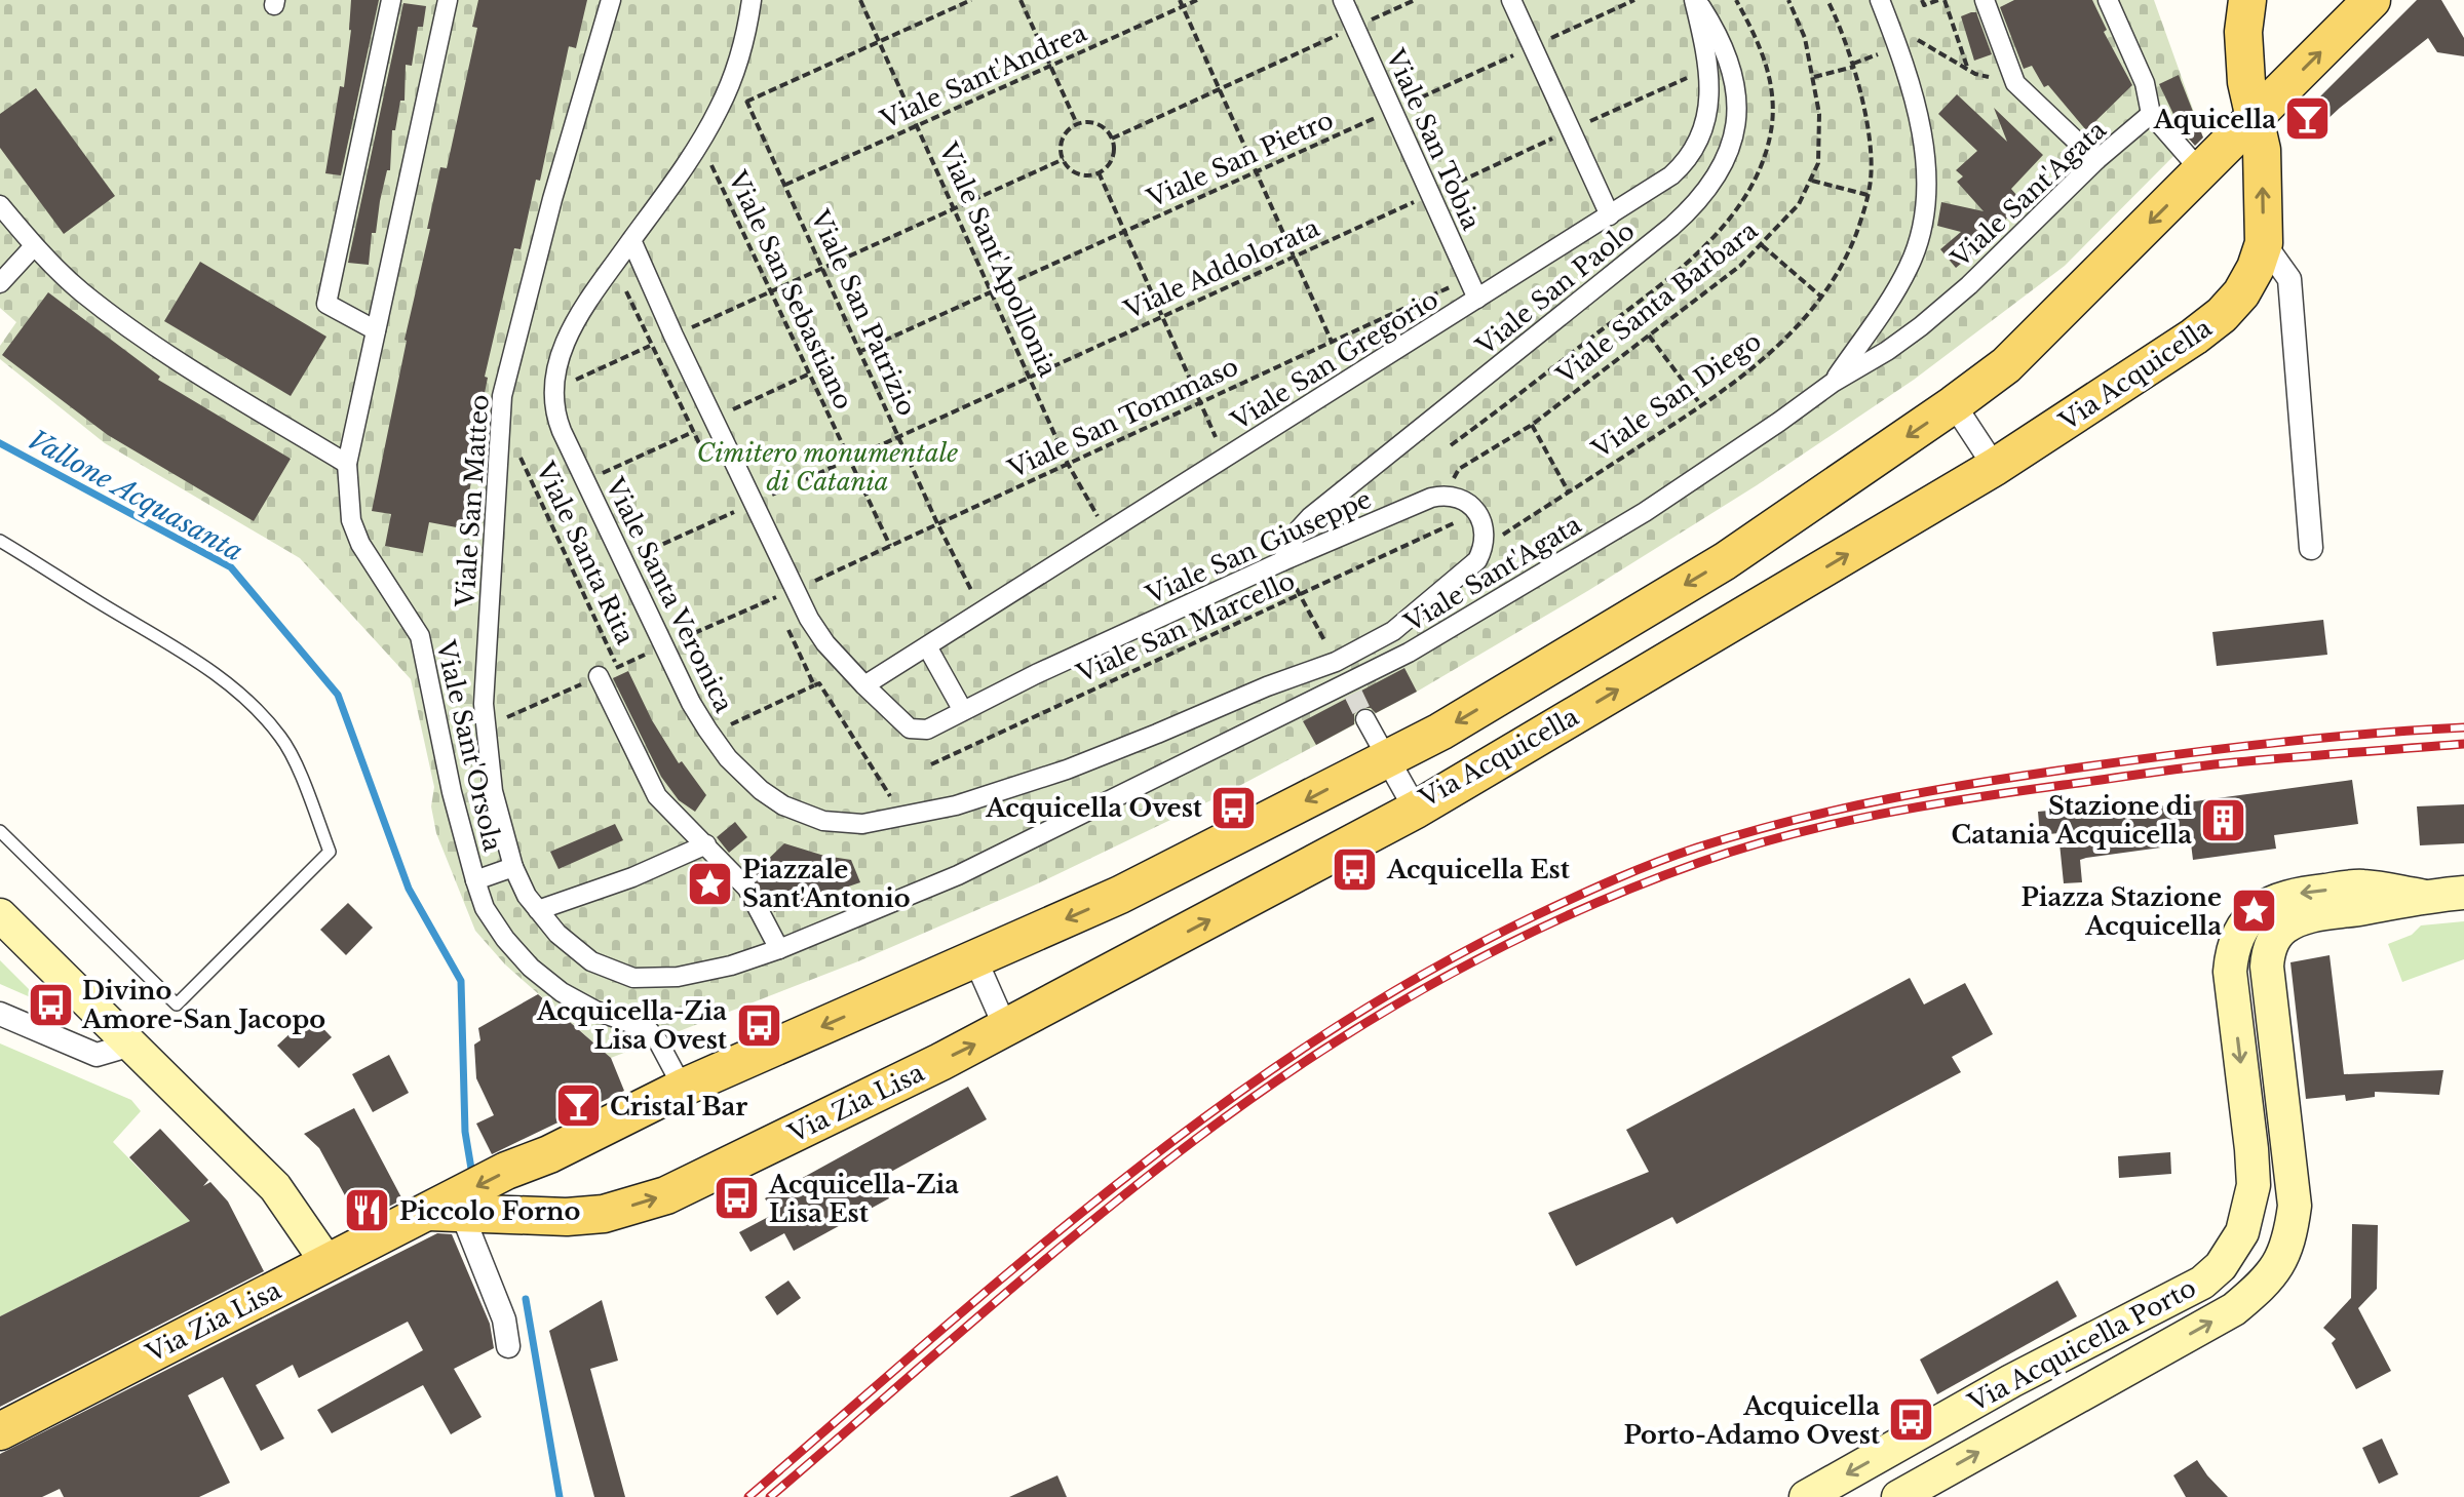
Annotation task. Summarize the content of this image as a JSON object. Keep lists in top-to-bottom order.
{
  "streets": {
    "main road": ["Via Acquicella", "Via Zia Lisa", "Via Acquicella Porto"],
    "street": [
      "Viale San Tobia",
      "Viale Sant'Agata",
      "Viale San Paolo",
      "Viale San Gregorio",
      "Viale San Matteo",
      "Viale San Giuseppe",
      "Viale Santa Veronica",
      "Viale Sant'Orsola"
    ],
    "path": [
      "Viale Sant'Andrea",
      "Viale San Pietro",
      "Viale Sant'Apollonia",
      "Viale Addolorata",
      "Viale San Sebastiano",
      "Viale Santa Barbara",
      "Viale San Patrizio",
      "Viale San Diego",
      "Viale San Tommaso",
      "Viale Santa Rita",
      "Viale San Marcello"
    ]
  },
  "crossings": [
    ["Viale Sant'Andrea", "Viale Sant'Apollonia"],
    ["Viale Sant'Andrea", "Viale San Patrizio"],
    ["Viale San Tobia", "Viale San Pietro"],
    ["Viale San Tobia", "Viale Addolorata"],
    ["Viale San Tobia", "Viale San Gregorio"],
    ["Viale San Tobia", "Viale San Tommaso"],
    ["Viale San Pietro", "Viale Sant'Apollonia"],
    ["Viale San Pietro", "Viale San Patrizio"],
    ["Viale Sant'Agata", "Viale San Matteo"],
    ["Viale Sant'Apollonia", "Viale Addolorata"],
    ["Viale Sant'Apollonia", "Viale San Gregorio"],
    ["Viale Sant'Apollonia", "Viale San Tommaso"],
    ["Viale Addolorata", "Viale San Sebastiano"],
    ["Viale Addolorata", "Viale San Patrizio"],
    ["Viale Addolorata", "Viale San Gregorio"],
    ["Viale Addolorata", "Viale San Giuseppe"],
    ["Viale San Paolo", "Viale San Gregorio"],
    ["Viale San Paolo", "Viale San Giuseppe"],
    ["Viale San Sebastiano", "Viale San Tommaso"],
    ["Viale San Sebastiano", "Viale Santa Veronica"],
    ["Viale Santa Barbara", "Viale San Giuseppe"],
    ["Viale San Patrizio", "Viale San Gregorio"],
    ["Viale San Patrizio", "Viale San Tommaso"],
    ["Viale San Patrizio", "Viale Santa Veronica"],
    ["Viale San Gregorio", "Viale San Giuseppe"],
    ["Via Acquicella", "Via Zia Lisa"],
    ["Viale San Tommaso", "Viale San Giuseppe"],
    ["Viale San Giuseppe", "Viale Santa Veronica"],
    ["Viale Sant'Orsola", "Via Zia Lisa"]
  ],
  "water": ["Vallone Acquasanta"],
  "parks": ["Cimitero monumentale di Catania"],
  "places": {
    "bar": ["Aquicella", "Cristal Bar"],
    "bus stop": [
      "Acquicella Ovest",
      "Acquicella Est",
      "Divino Amore-San Jacopo",
      "Acquicella-Zia Lisa Ovest",
      "Acquicella-Zia Lisa Est",
      "Acquicella Porto-Adamo Ovest"
    ],
    "building": ["Stazione di Catania Acquicella"],
    "place": ["Piazzale Sant'Antonio", "Piazza Stazione Acquicella"],
    "restaurant": ["Piccolo Forno"]
  }
}
